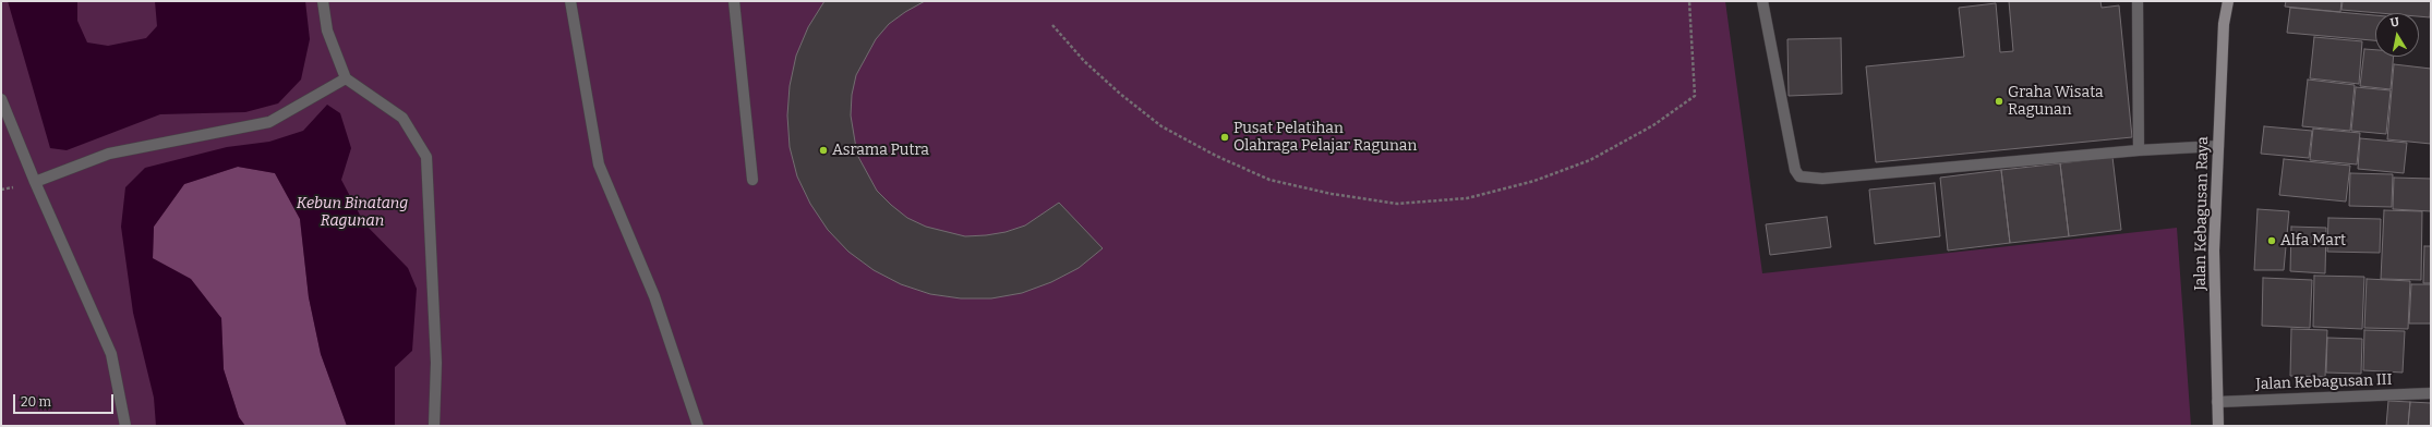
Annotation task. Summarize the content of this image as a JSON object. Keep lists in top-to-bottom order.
{
  "streets": {
    "main road": ["Jalan Kebagusan Raya"],
    "street": ["Jalan Kebagusan III"]
  },
  "crossings": [
    ["Jalan Kebagusan Raya", "Jalan Kebagusan III"]
  ],
  "parks": ["Kebun Binatang Ragunan"],
  "places": [
    "Graha Wisata Ragunan",
    "Pusat Pelatihan Olahraga Pelajar Ragunan",
    "Asrama Putra",
    "Alfa Mart"
  ],
  "scale_bar": "20 m",
  "north": "top"
}
